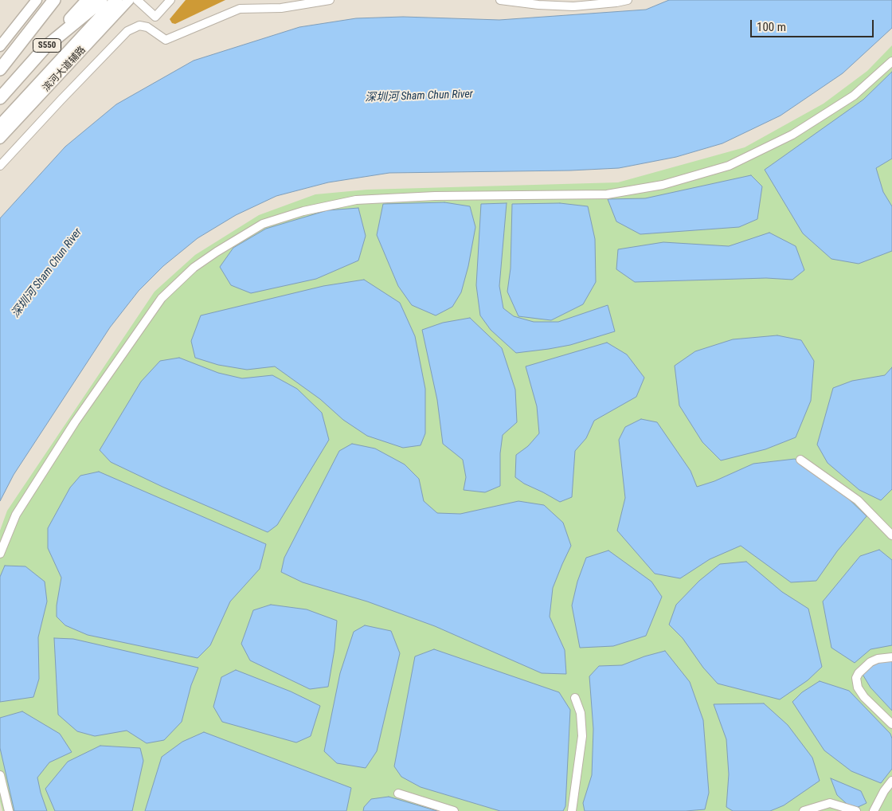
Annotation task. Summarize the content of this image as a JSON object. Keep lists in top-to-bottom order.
{
  "streets": {
    "highway": ["S550"],
    "main road": ["滨河大道辅路"]
  },
  "water": ["深圳河 Sham Chun River"],
  "scale_bar": "100 m"
}
